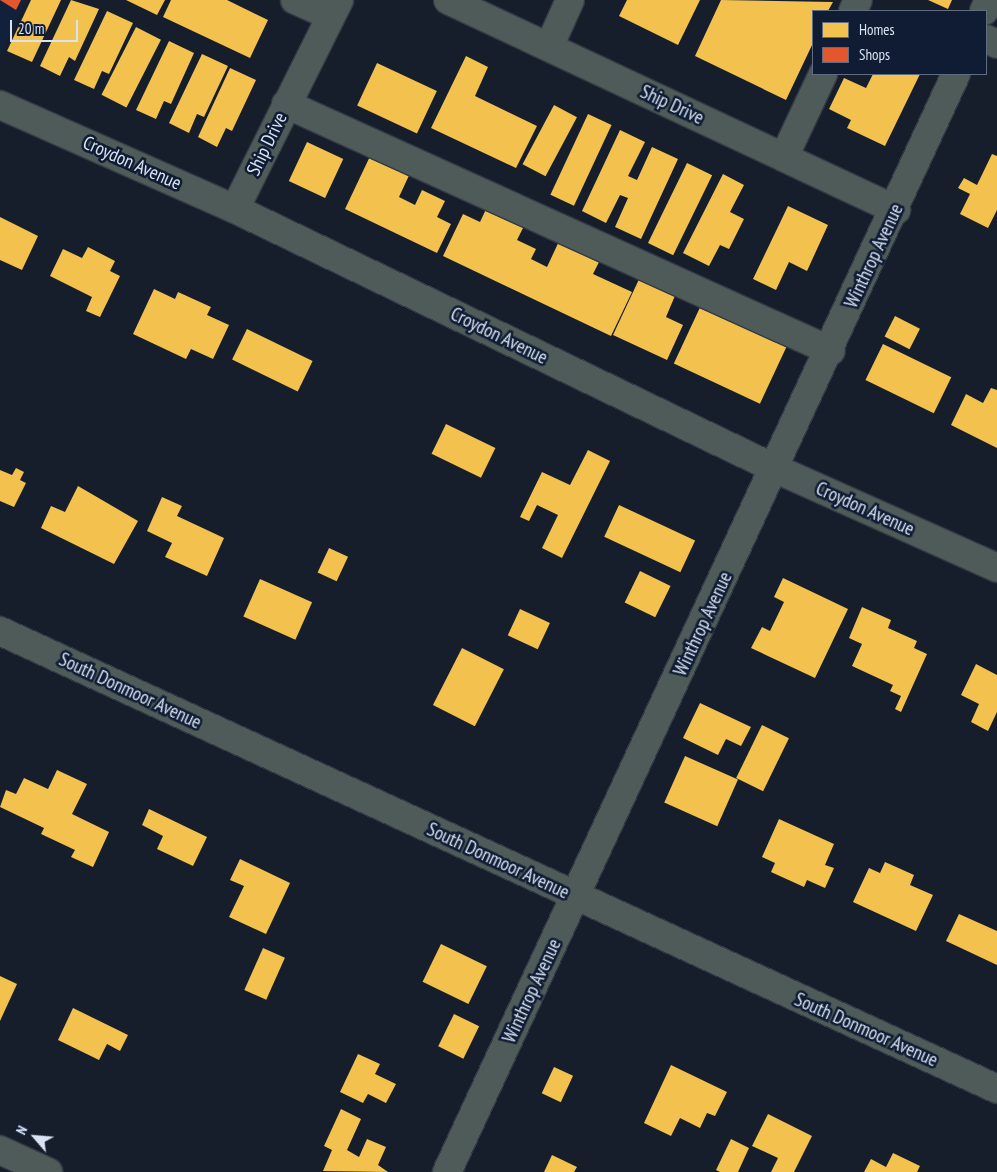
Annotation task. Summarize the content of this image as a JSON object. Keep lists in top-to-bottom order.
{
  "streets": {
    "street": [
      "Ship Drive",
      "Croydon Avenue",
      "Winthrop Avenue",
      "South Donmoor Avenue"
    ]
  },
  "crossings": [
    ["Ship Drive", "Croydon Avenue"],
    ["Ship Drive", "Winthrop Avenue"],
    ["Croydon Avenue", "Winthrop Avenue"],
    ["Winthrop Avenue", "South Donmoor Avenue"]
  ],
  "legend": ["Homes", "Shops"],
  "scale_bar": "20 m",
  "north": "top left"
}
